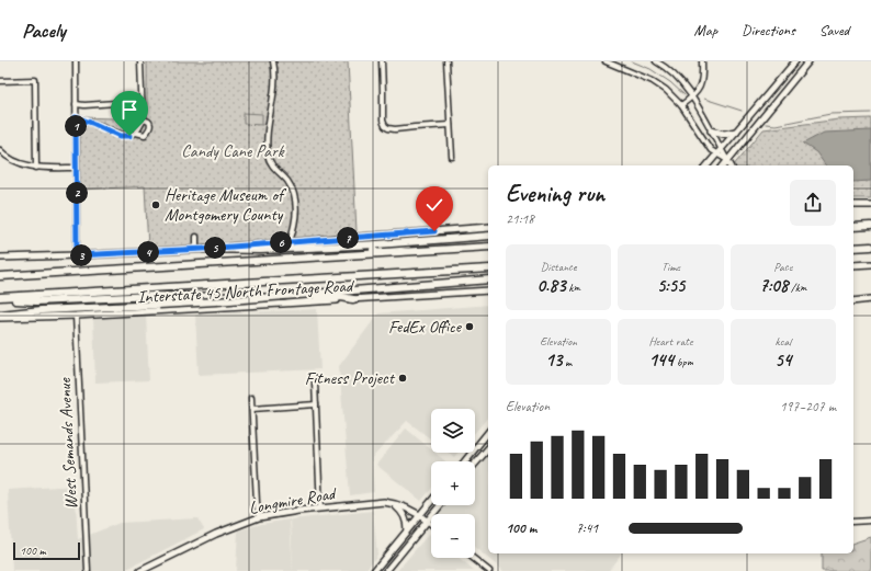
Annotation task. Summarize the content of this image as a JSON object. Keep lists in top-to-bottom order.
{
  "streets": {
    "main road": ["Interstate 45 North Frontage Road", "Longmire Road"],
    "street": ["West Semands Avenue"]
  },
  "crossings": [
    ["Interstate 45 North Frontage Road", "West Semands Avenue"]
  ],
  "parks": ["Candy Cane Park"],
  "places": ["Heritage Museum of Montgomery County", "FedEx Office", "Fitness Project"],
  "scale_bar": "100 m",
  "page": {
    "header": "Pacely",
    "nav": ["Map", "Directions", "Saved"],
    "pins": [
      "1",
      "2",
      "7",
      "6",
      "5",
      "4",
      "3"
    ],
    "heading": ["Evening run", "21:18"],
    "stats": [
      ["Distance", "0.83 km"],
      ["Time", "5:55"],
      ["Pace", "7:08 /km"],
      ["Elevation", "13 m"],
      ["Heart rate", "144 bpm"],
      ["kcal", "54"]
    ],
    "chart": ["Elevation", "197–207 m"],
    "map_buttons": ["+", "−"],
    "list": [
      {
        "name": "100 m",
        "note": "7:41"
      }
    ],
    "scale": "100 m"
  }
}
